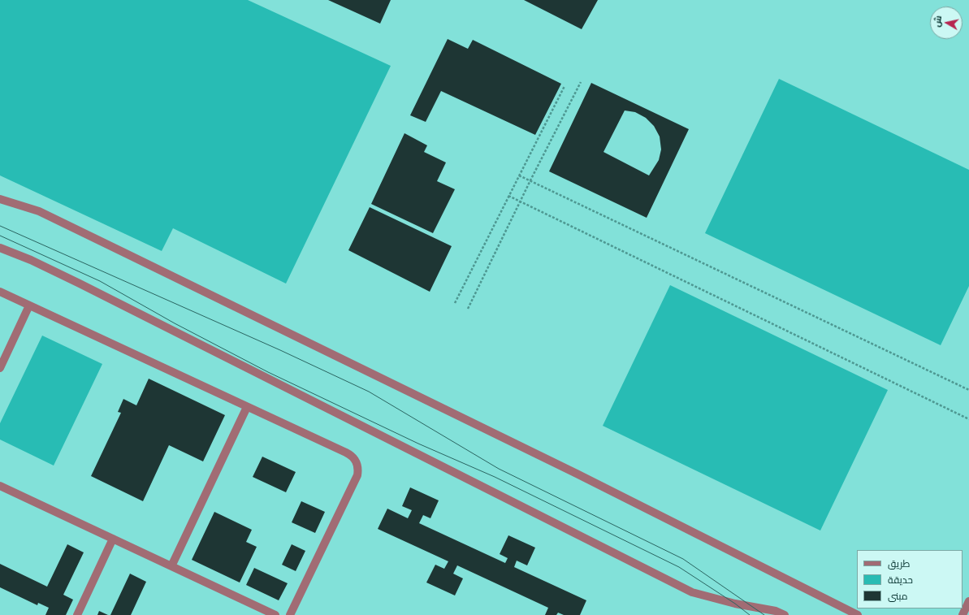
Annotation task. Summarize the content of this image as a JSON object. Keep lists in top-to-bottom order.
{
  "legend": ["طريق", "حديقة", "مبنى"],
  "north": "left"
}
